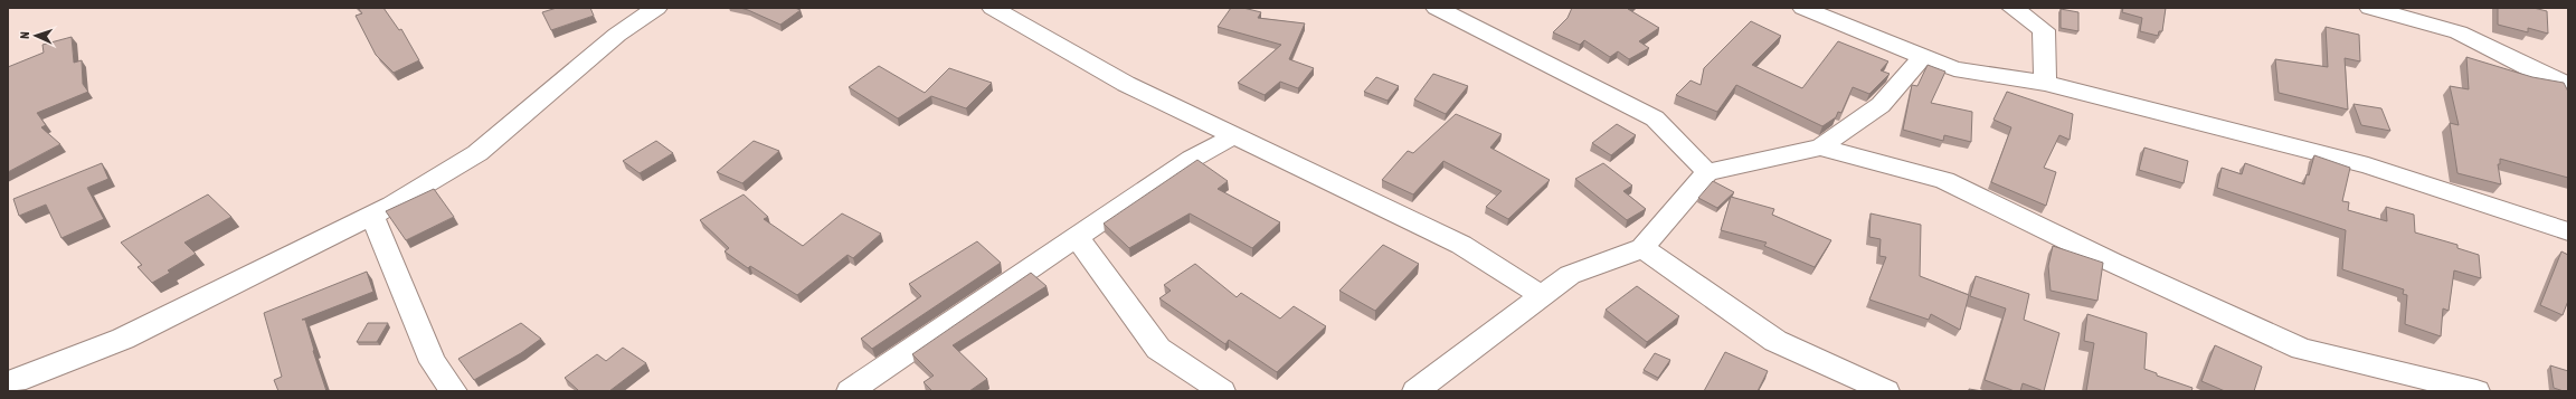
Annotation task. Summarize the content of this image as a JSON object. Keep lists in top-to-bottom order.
{
  "north": "left"
}
